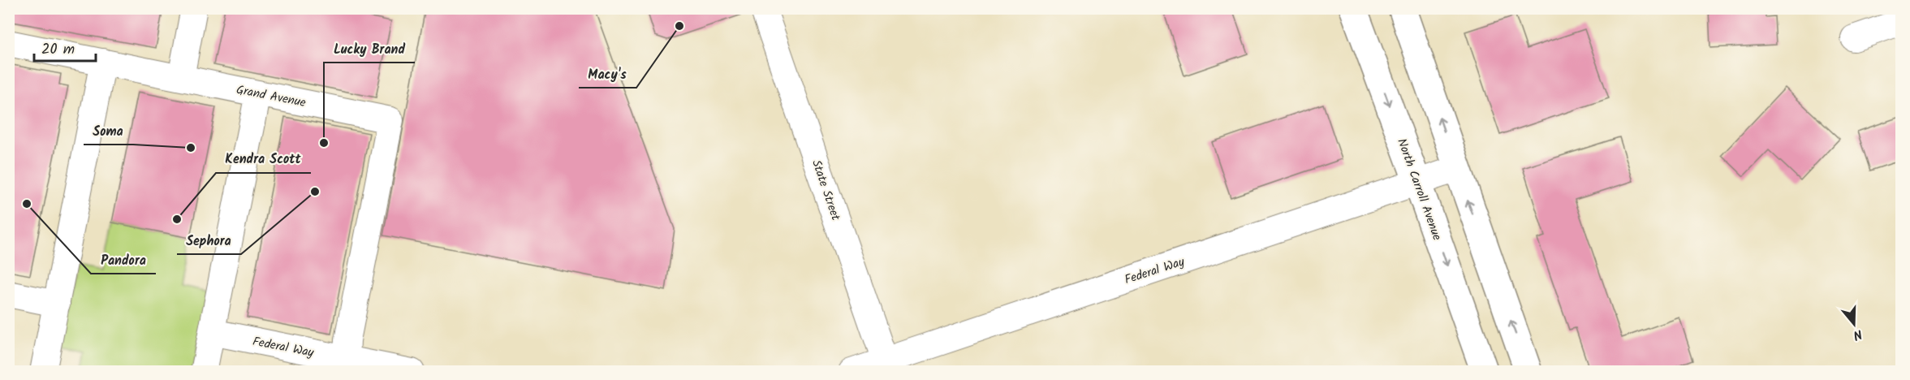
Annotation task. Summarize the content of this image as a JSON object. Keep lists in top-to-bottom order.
{
  "streets": {
    "main road": ["North Carroll Avenue"],
    "street": ["Grand Avenue", "State Street", "Federal Way"]
  },
  "crossings": [
    ["Grand Avenue", "Federal Way"],
    ["North Carroll Avenue", "Federal Way"],
    ["State Street", "Federal Way"]
  ],
  "places": [
    "Macy's",
    "Lucky Brand",
    "Soma",
    "Sephora",
    "Pandora",
    "Kendra Scott"
  ],
  "scale_bar": "20 m",
  "north": "bottom"
}
